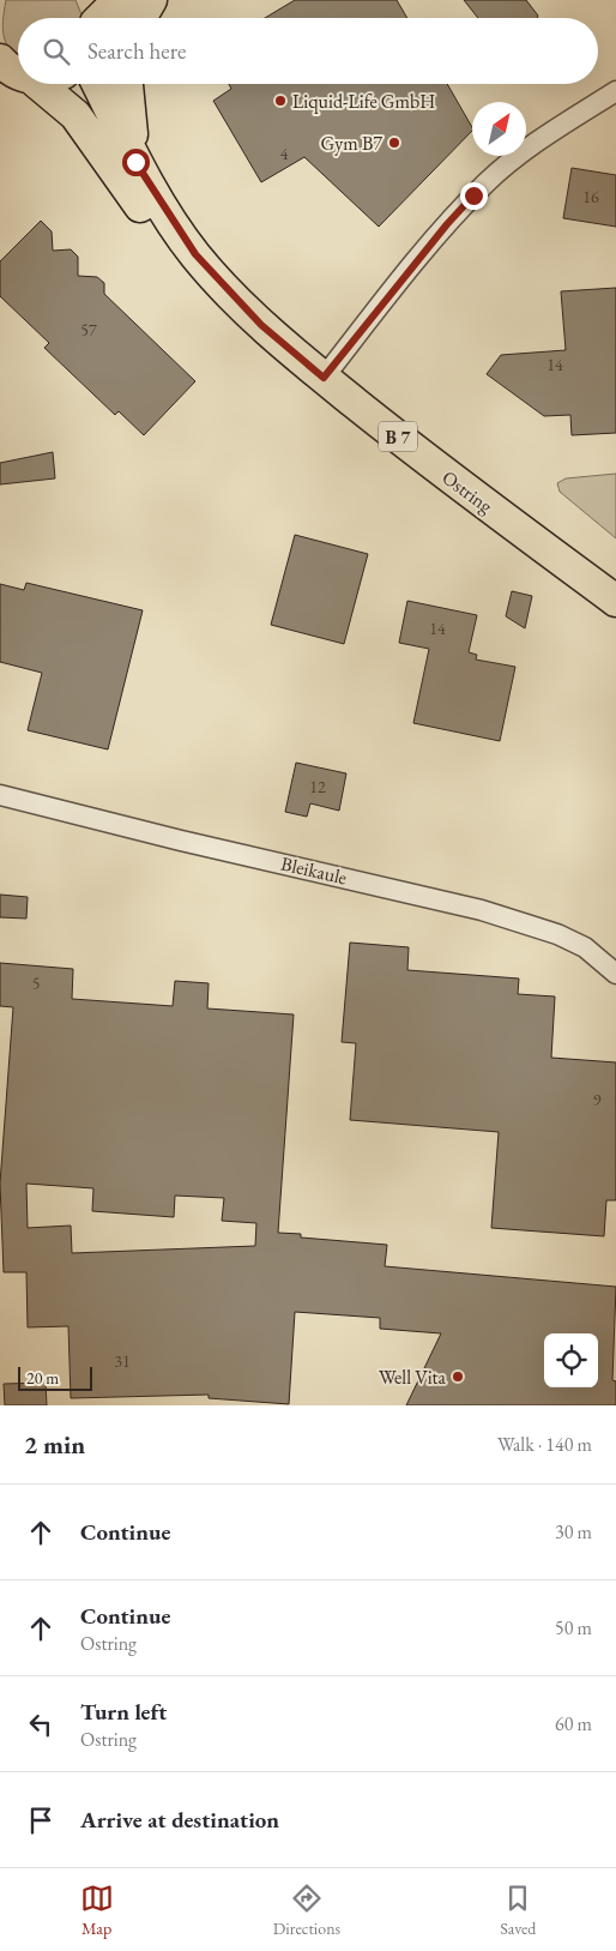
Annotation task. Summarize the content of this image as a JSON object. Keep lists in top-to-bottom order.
{
  "streets": {
    "main road": ["B 7", "Ostring"],
    "street": ["Bleikaule"]
  },
  "crossings": [
    ["B 7", "Ostring"]
  ],
  "places": ["Liquid-Life GmbH", "Gym B7", "Well Vita"],
  "house_numbers": [
    "4",
    "16",
    "57",
    "14",
    "14",
    "12",
    "5",
    "9",
    "31"
  ],
  "scale_bar": "20 m",
  "north": "top right",
  "page": {
    "search": "Search here",
    "scale": "20 m",
    "heading": ["2 min", "Walk · 140 m"],
    "list": [
      ["Continue", "30 m"],
      ["Continue", "Ostring", "50 m"],
      ["Turn left", "Ostring", "60 m"],
      "Arrive at destination"
    ],
    "nav": ["Map", "Directions", "Saved"]
  }
}
